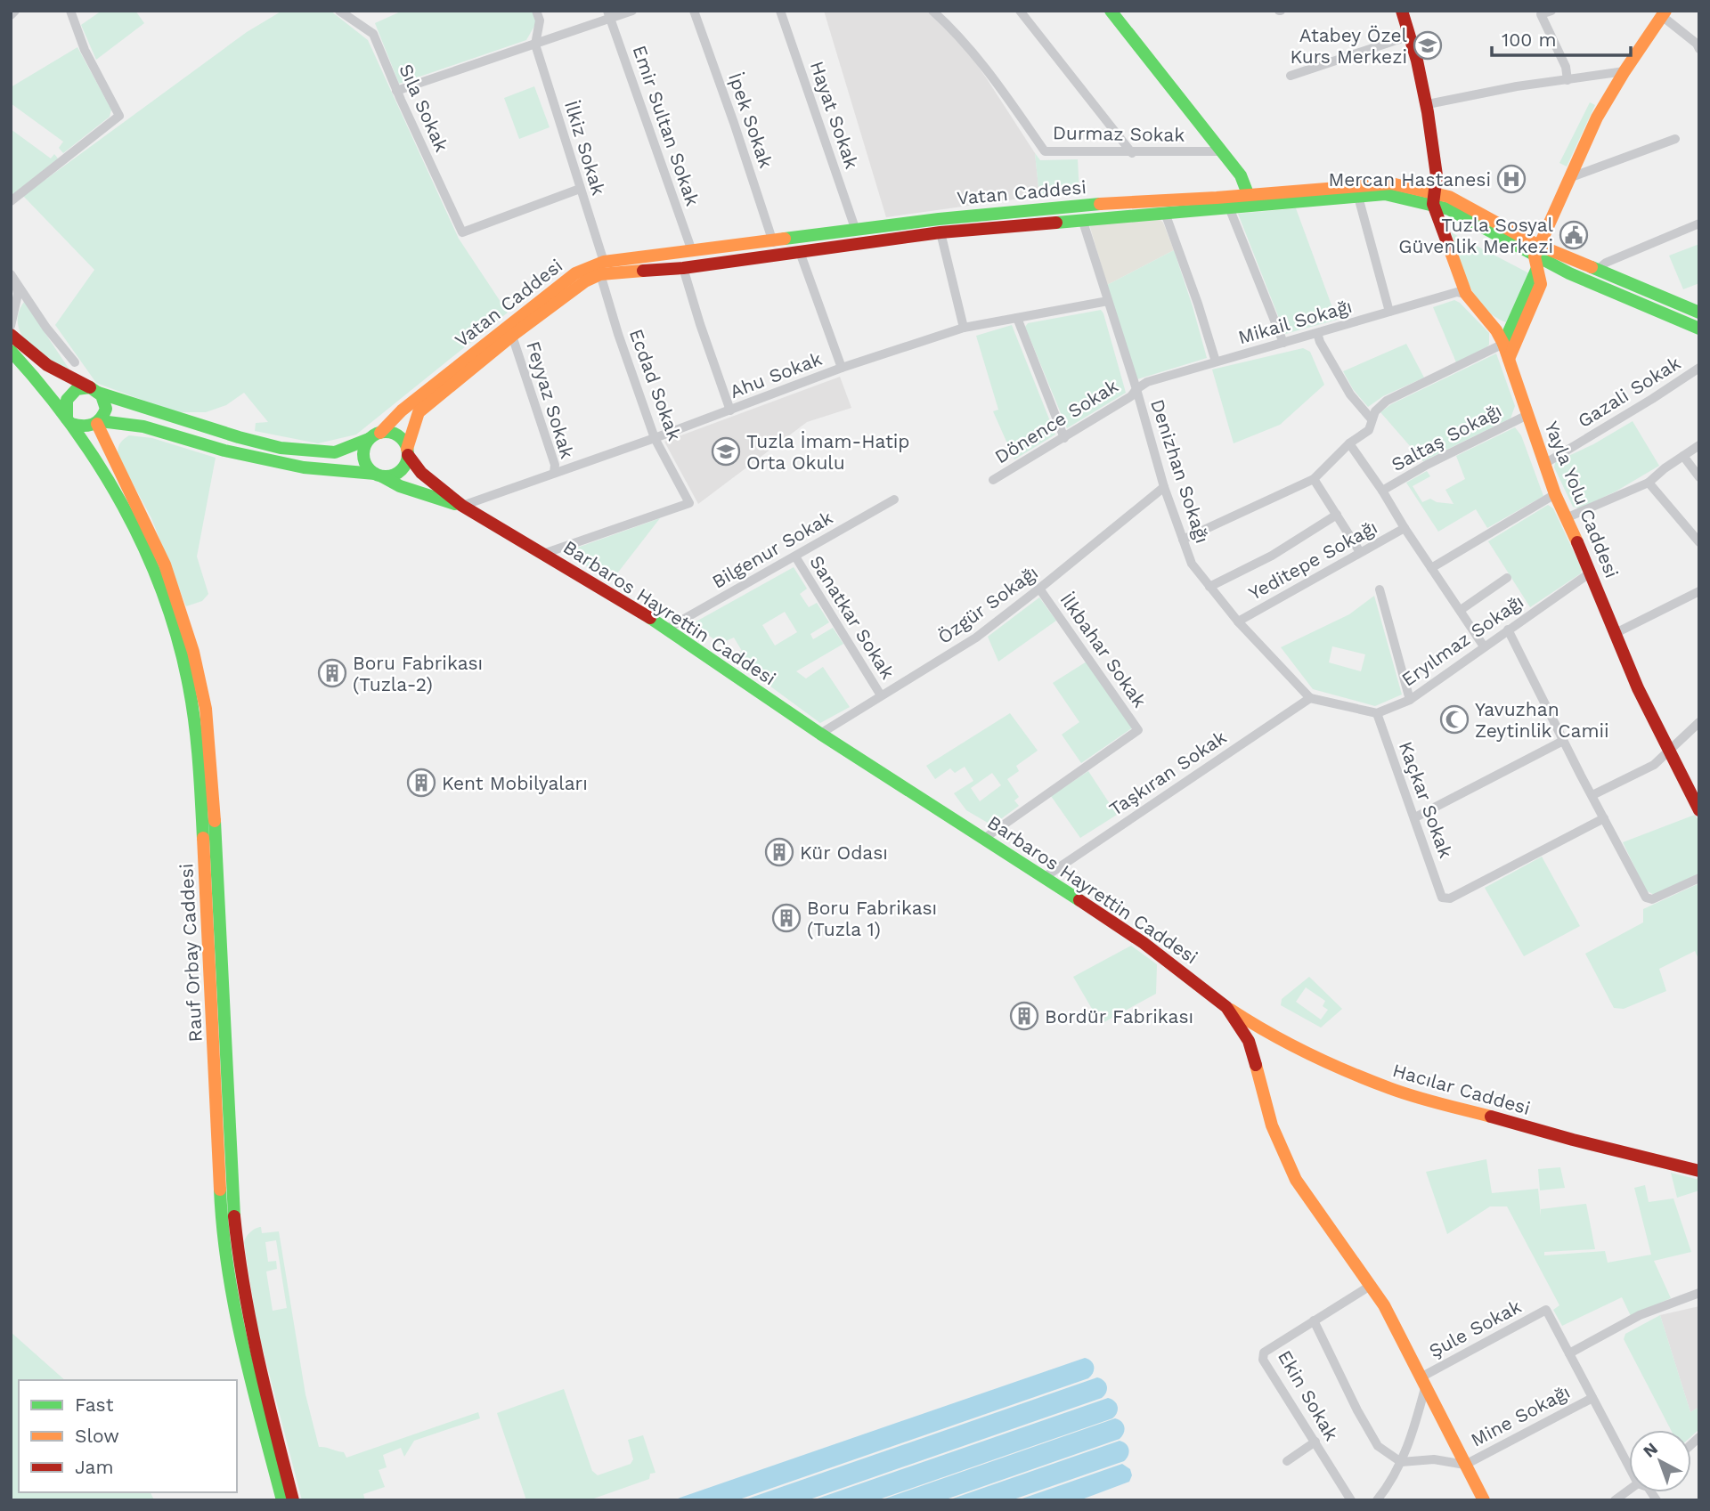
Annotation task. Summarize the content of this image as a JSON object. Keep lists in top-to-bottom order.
{
  "streets": {
    "main road": [
      "Vatan Caddesi",
      "Yayla Yolu Caddesi",
      "Barbaros Hayrettin Caddesi",
      "Rauf Orbay Caddesi",
      "Hacılar Caddesi"
    ],
    "street": [
      "Sıla Sokak",
      "Hayat Sokak",
      "İpek Sokak",
      "Emir Sultan Sokak",
      "Durmaz Sokak",
      "İlkiz Sokak",
      "Mikail Sokağı",
      "Ahu Sokak",
      "Ecdad Sokak",
      "Gazali Sokak",
      "Feyyaz Sokak",
      "Dönence Sokak",
      "Saltaş Sokağı",
      "Denizhan Sokağı",
      "Bilgenur Sokak",
      "Yeditepe Sokağı",
      "Özgür Sokağı",
      "Sanatkar Sokak",
      "Eryılmaz Sokağı",
      "İlkbahar Sokak",
      "Taşkıran Sokak",
      "Kaçkar Sokak",
      "Şule Sokak",
      "Ekin Sokak",
      "Mine Sokağı"
    ]
  },
  "crossings": [
    ["Sıla Sokak", "İlkiz Sokak"],
    ["Hayat Sokak", "Vatan Caddesi"],
    ["İpek Sokak", "Vatan Caddesi"],
    ["Emir Sultan Sokak", "Vatan Caddesi"],
    ["İlkiz Sokak", "Vatan Caddesi"],
    ["İlkiz Sokak", "Ecdad Sokak"],
    ["Vatan Caddesi", "Ecdad Sokak"],
    ["Vatan Caddesi", "Feyyaz Sokak"],
    ["Vatan Caddesi", "Denizhan Sokağı"],
    ["Vatan Caddesi", "Yayla Yolu Caddesi"],
    ["Mikail Sokağı", "Dönence Sokak"],
    ["Mikail Sokağı", "Denizhan Sokağı"],
    ["Mikail Sokağı", "Yayla Yolu Caddesi"],
    ["Ahu Sokak", "Ecdad Sokak"],
    ["Ahu Sokak", "Feyyaz Sokak"],
    ["Ahu Sokak", "Denizhan Sokağı"],
    ["Ahu Sokak", "Barbaros Hayrettin Caddesi"],
    ["Ecdad Sokak", "Barbaros Hayrettin Caddesi"],
    ["Gazali Sokak", "Yayla Yolu Caddesi"],
    ["Dönence Sokak", "Denizhan Sokağı"],
    ["Saltaş Sokağı", "Yayla Yolu Caddesi"],
    ["Denizhan Sokağı", "Yeditepe Sokağı"],
    ["Denizhan Sokağı", "Özgür Sokağı"],
    ["Denizhan Sokağı", "Taşkıran Sokak"],
    ["Yayla Yolu Caddesi", "Eryılmaz Sokağı"],
    ["Bilgenur Sokak", "Barbaros Hayrettin Caddesi"],
    ["Bilgenur Sokak", "Sanatkar Sokak"],
    ["Özgür Sokağı", "Barbaros Hayrettin Caddesi"],
    ["Özgür Sokağı", "Sanatkar Sokak"],
    ["Özgür Sokağı", "İlkbahar Sokak"],
    ["Barbaros Hayrettin Caddesi", "İlkbahar Sokak"],
    ["Barbaros Hayrettin Caddesi", "Taşkıran Sokak"],
    ["Barbaros Hayrettin Caddesi", "Hacılar Caddesi"],
    ["Barbaros Hayrettin Caddesi", "Şule Sokak"],
    ["Barbaros Hayrettin Caddesi", "Ekin Sokak"],
    ["Barbaros Hayrettin Caddesi", "Mine Sokağı"],
    ["Eryılmaz Sokağı", "Kaçkar Sokak"]
  ],
  "places": {
    "school or university": ["Atabey Özel Kurs Merkezi", "Tuzla İmam-Hatip Orta Okulu"],
    "hospital": ["Mercan Hastanesi"],
    "public building": ["Tuzla Sosyal Güvenlik Merkezi"],
    "building": [
      "Boru Fabrikası (Tuzla-2)",
      "Kent Mobilyaları",
      "Kür Odası",
      "Boru Fabrikası (Tuzla 1)",
      "Bordür Fabrikası"
    ],
    "mosque": ["Yavuzhan Zeytinlik Camii"]
  },
  "legend": ["Fast", "Slow", "Jam"],
  "scale_bar": "100 m",
  "north": "top left"
}
